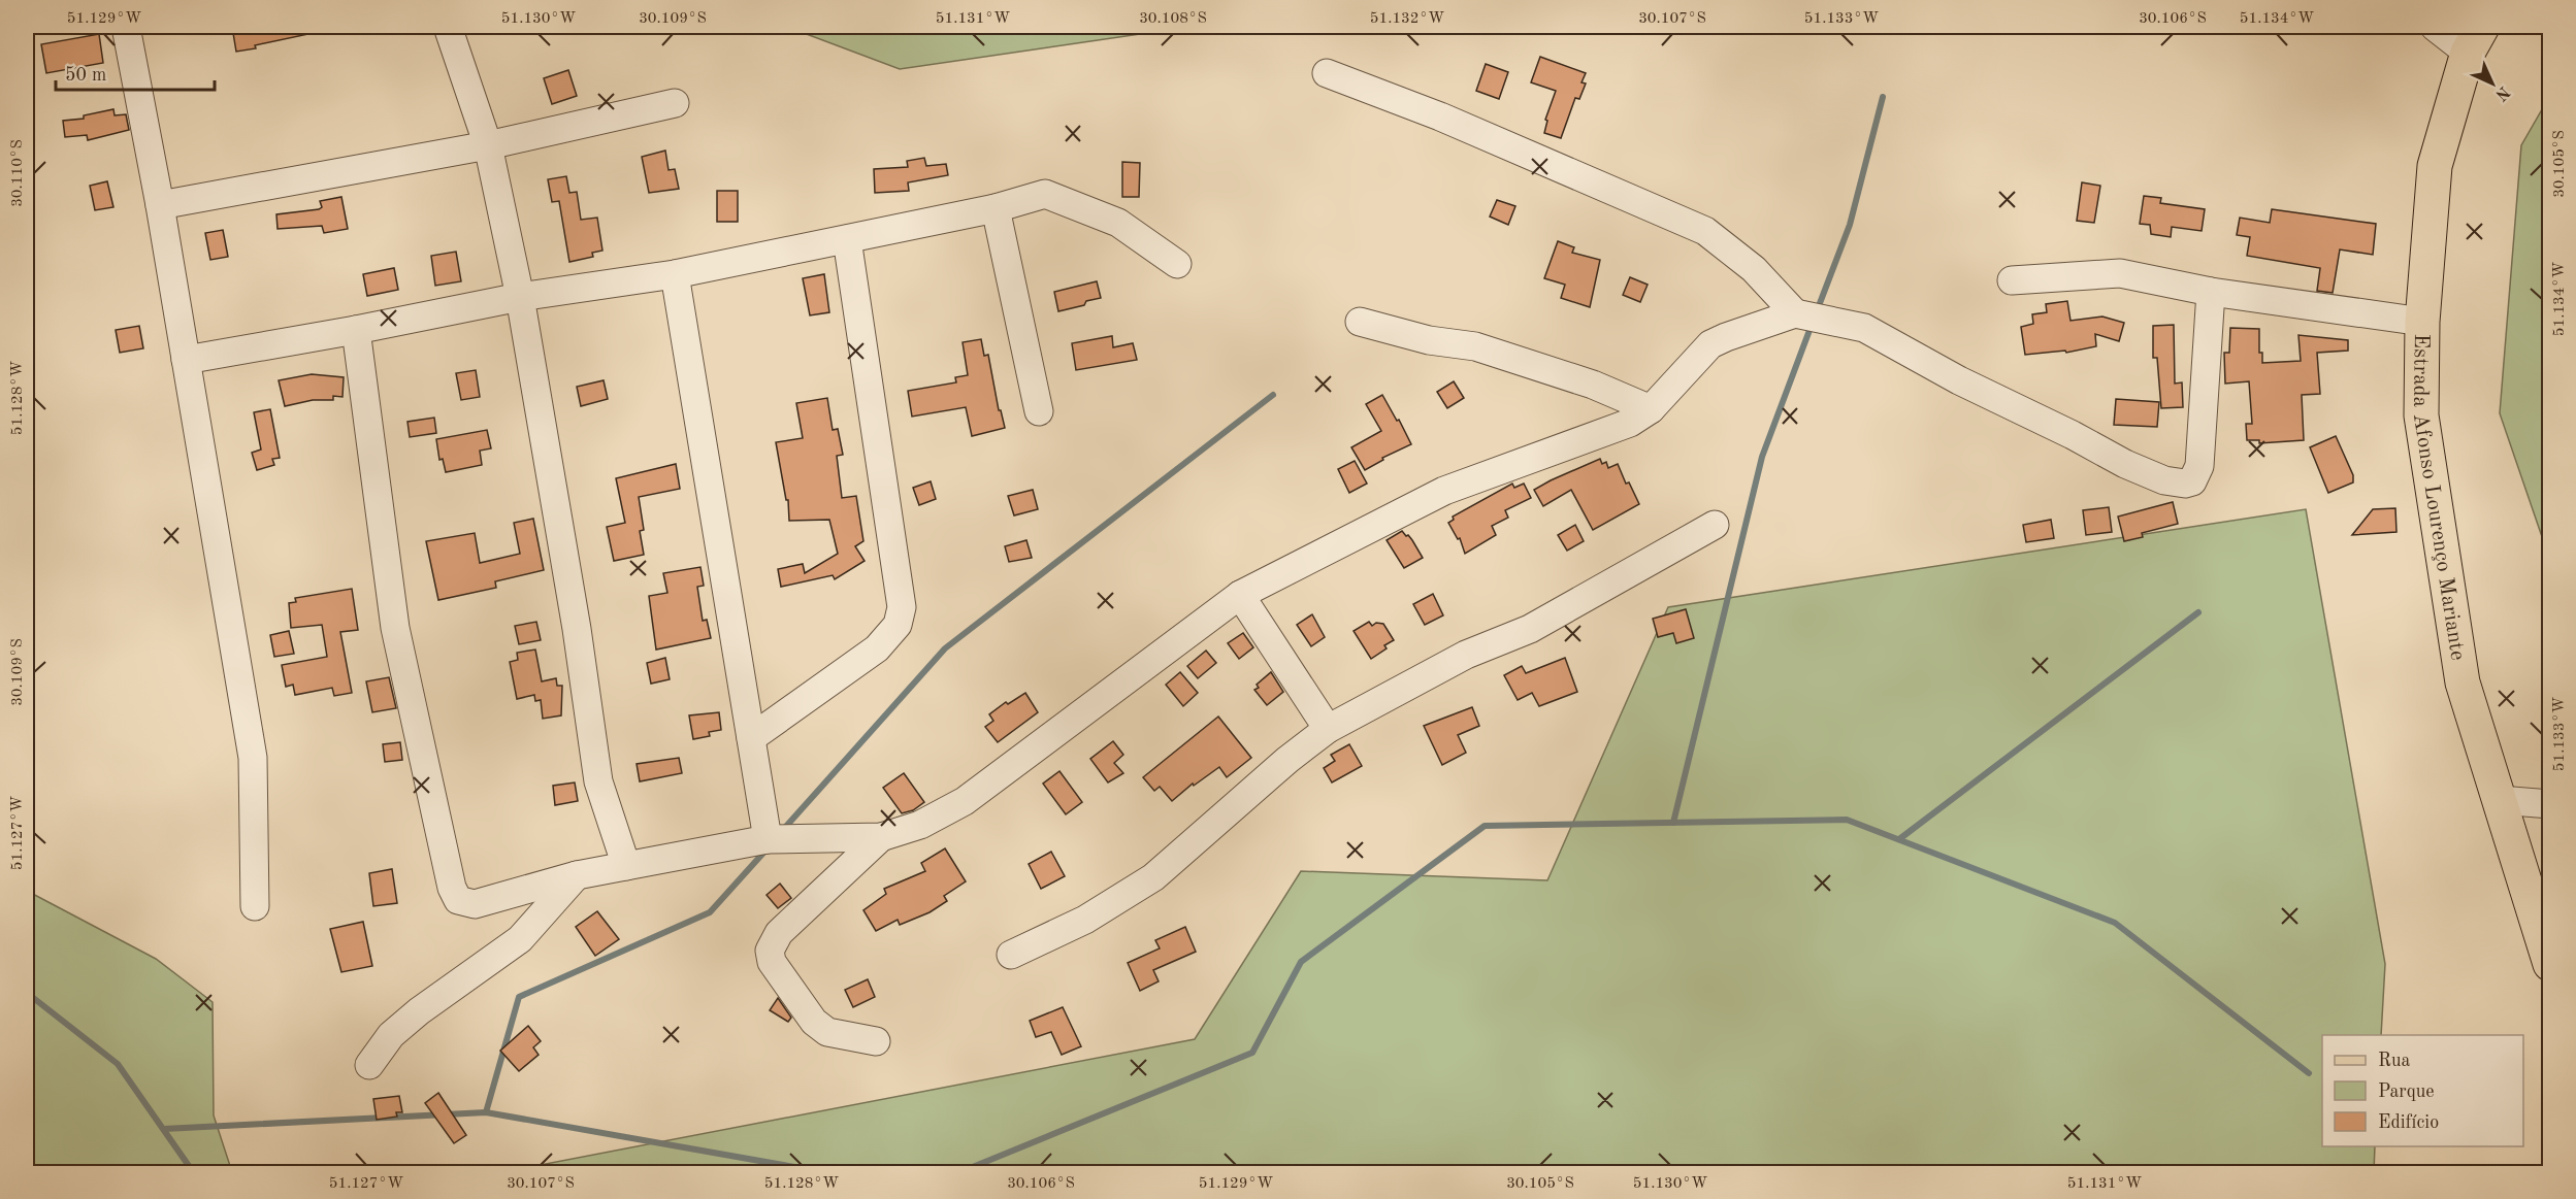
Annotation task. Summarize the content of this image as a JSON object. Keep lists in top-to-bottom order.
{
  "streets": {
    "main road": ["Estrada Afonso Lourenço Mariante"]
  },
  "legend": ["Rua", "Parque", "Edifício"],
  "scale_bar": "50 m",
  "north": "bottom right",
  "coordinates": [
    "51.129°W",
    "51.130°W",
    "30.109°S",
    "51.131°W",
    "30.108°S",
    "51.132°W",
    "30.107°S",
    "51.133°W",
    "30.106°S",
    "51.134°W",
    "30.105°S",
    "30.110°S",
    "51.128°W",
    "51.127°W"
  ]
}
